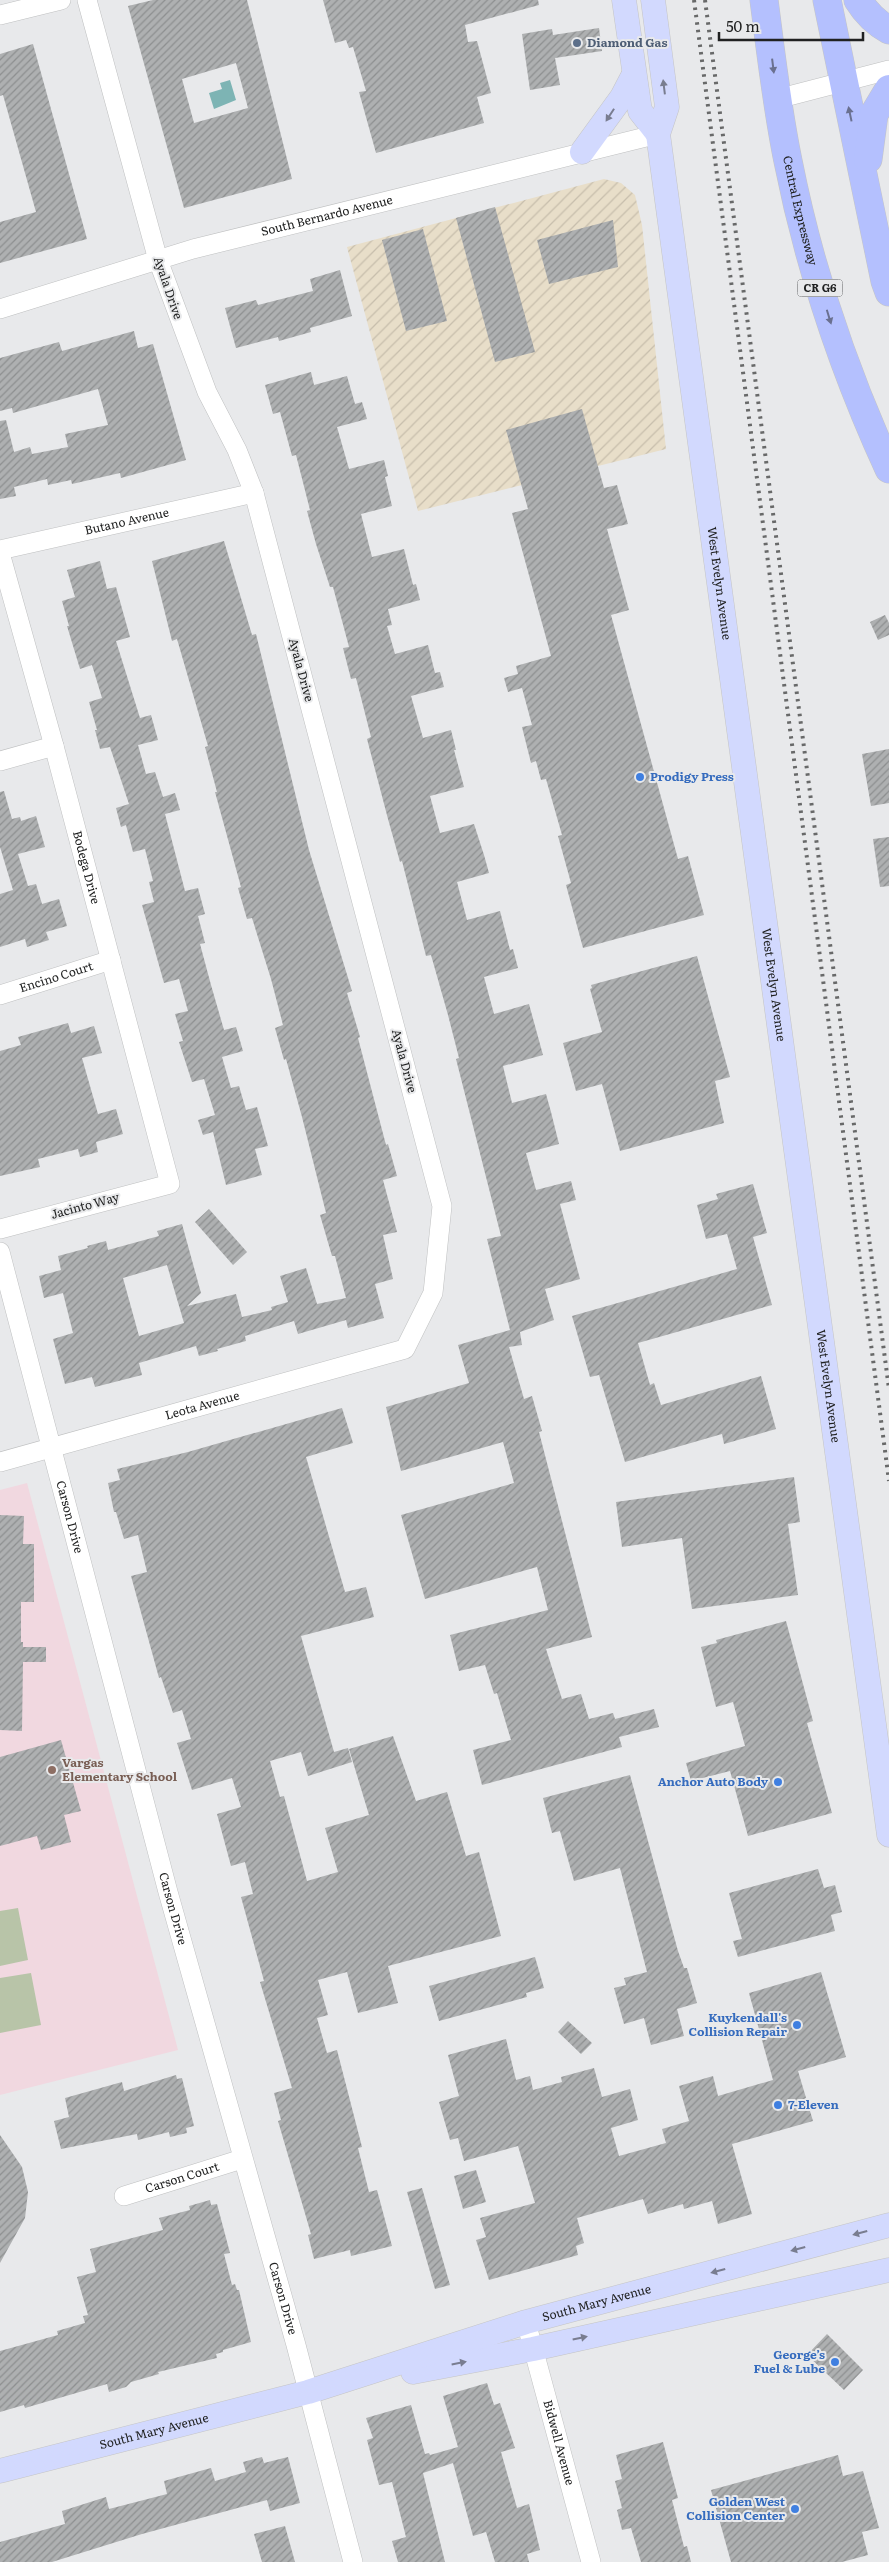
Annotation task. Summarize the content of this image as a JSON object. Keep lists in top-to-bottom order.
{
  "streets": {
    "highway": ["Central Expressway", "CR G6"],
    "main road": ["West Evelyn Avenue", "South Mary Avenue"],
    "street": [
      "South Bernardo Avenue",
      "Ayala Drive",
      "Butano Avenue",
      "Bodega Drive",
      "Encino Court",
      "Jacinto Way",
      "Leota Avenue",
      "Carson Drive",
      "Carson Court",
      "Bidwell Avenue"
    ]
  },
  "crossings": [
    ["South Bernardo Avenue", "Ayala Drive"],
    ["South Bernardo Avenue", "West Evelyn Avenue"],
    ["Ayala Drive", "Butano Avenue"],
    ["Ayala Drive", "Leota Avenue"],
    ["Bodega Drive", "Encino Court"],
    ["Bodega Drive", "Jacinto Way"],
    ["Leota Avenue", "Carson Drive"],
    ["Carson Drive", "Carson Court"],
    ["Carson Drive", "South Mary Avenue"],
    ["South Mary Avenue", "Bidwell Avenue"]
  ],
  "places": [
    "Diamond Gas",
    "Prodigy Press",
    "Vargas Elementary School",
    "Anchor Auto Body",
    "Kuykendall's Collision Repair",
    "7-Eleven",
    "George’s Fuel & Lube",
    "Golden West Collision Center"
  ],
  "scale_bar": "50 m"
}
